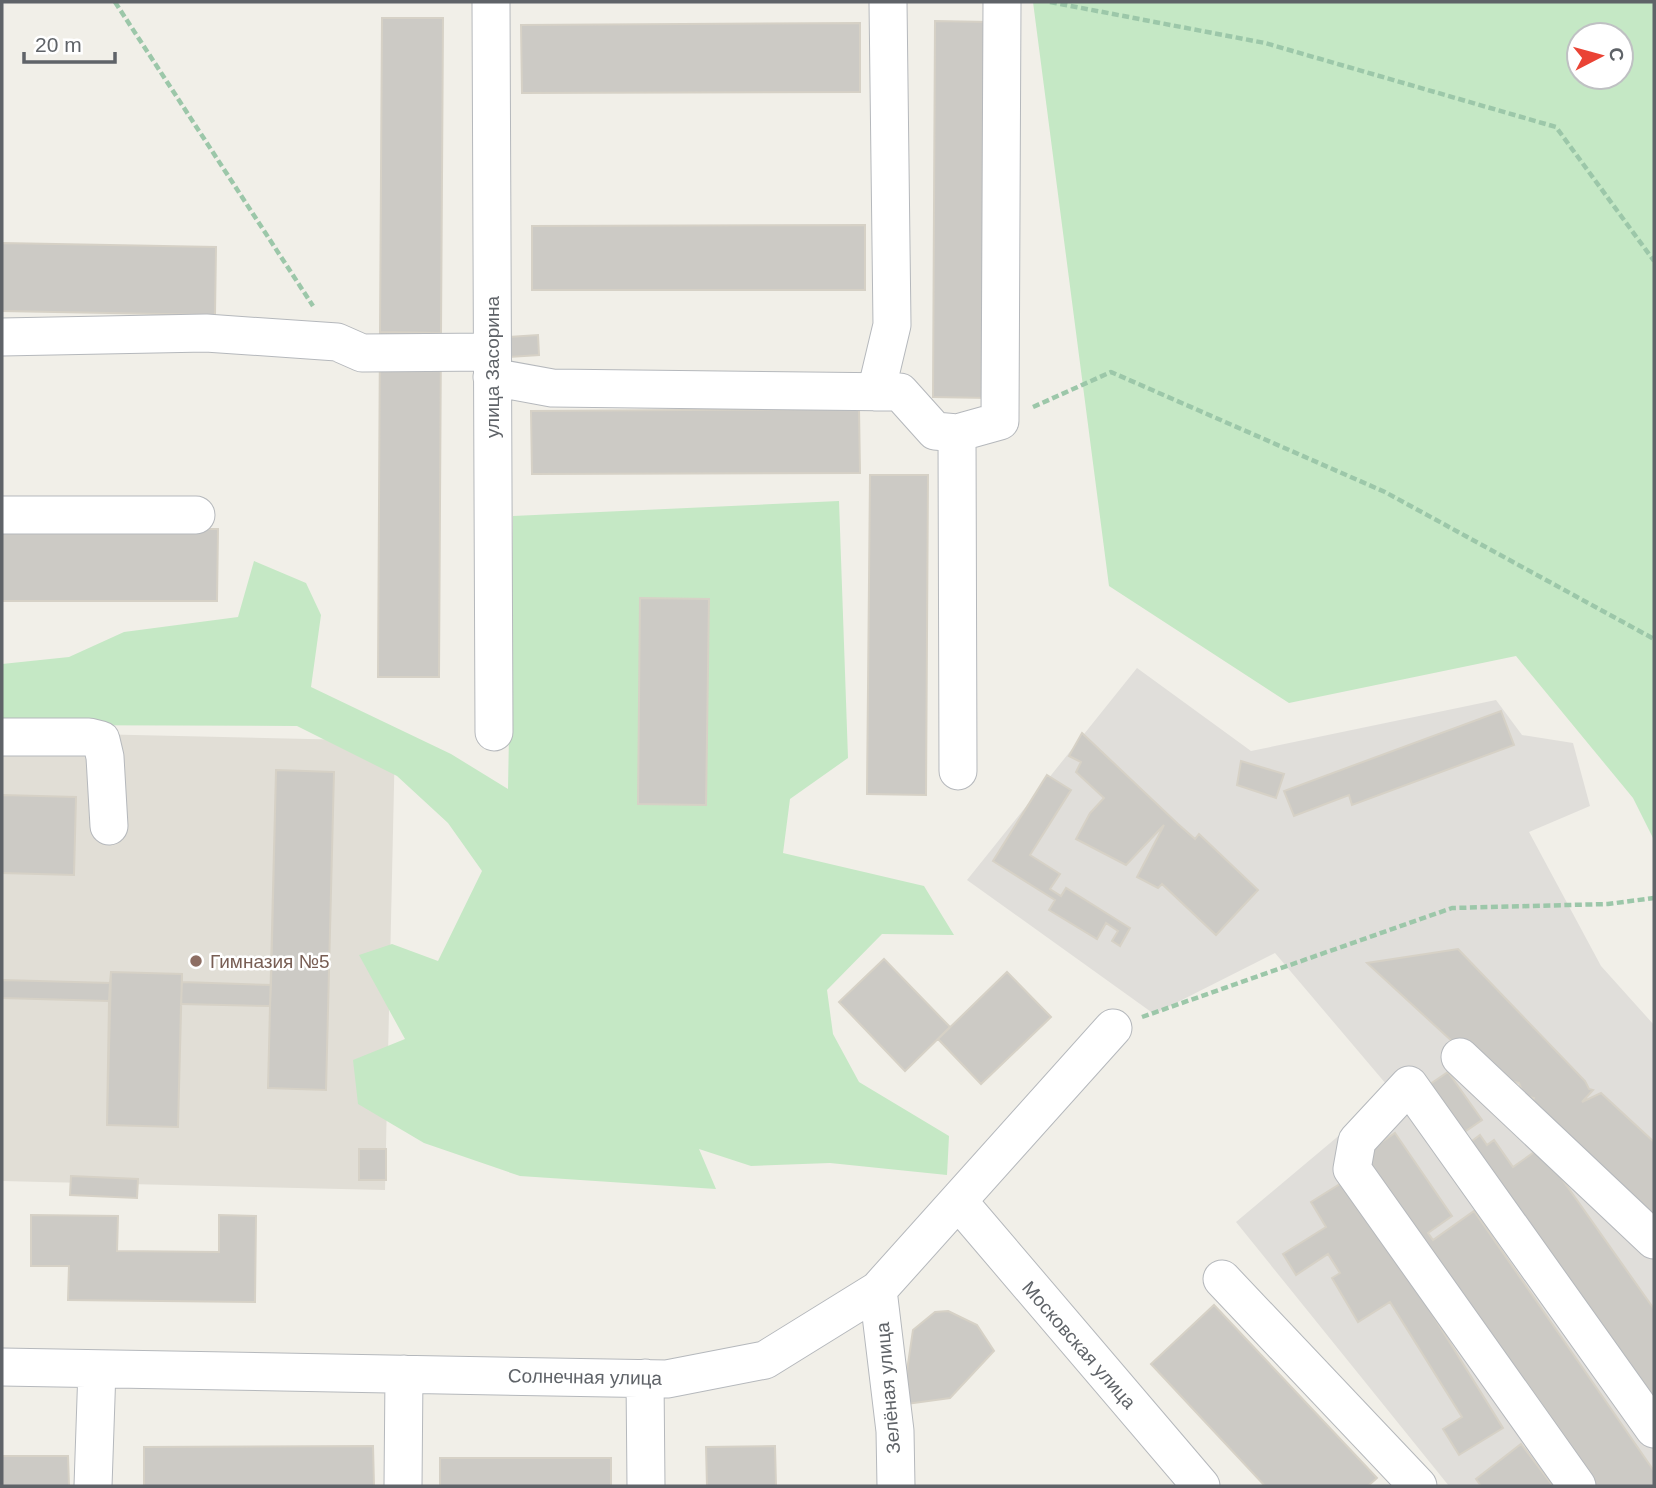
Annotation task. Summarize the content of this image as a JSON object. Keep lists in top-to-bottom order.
{
  "streets": {
    "street": [
      "улица Засорина",
      "Московская улица",
      "Солнечная улица",
      "Зелёная улица"
    ]
  },
  "crossings": [
    ["Московская улица", "Солнечная улица"],
    ["Солнечная улица", "Зелёная улица"]
  ],
  "places": ["Гимназия №5"],
  "scale_bar": "20 m",
  "north": "right"
}
